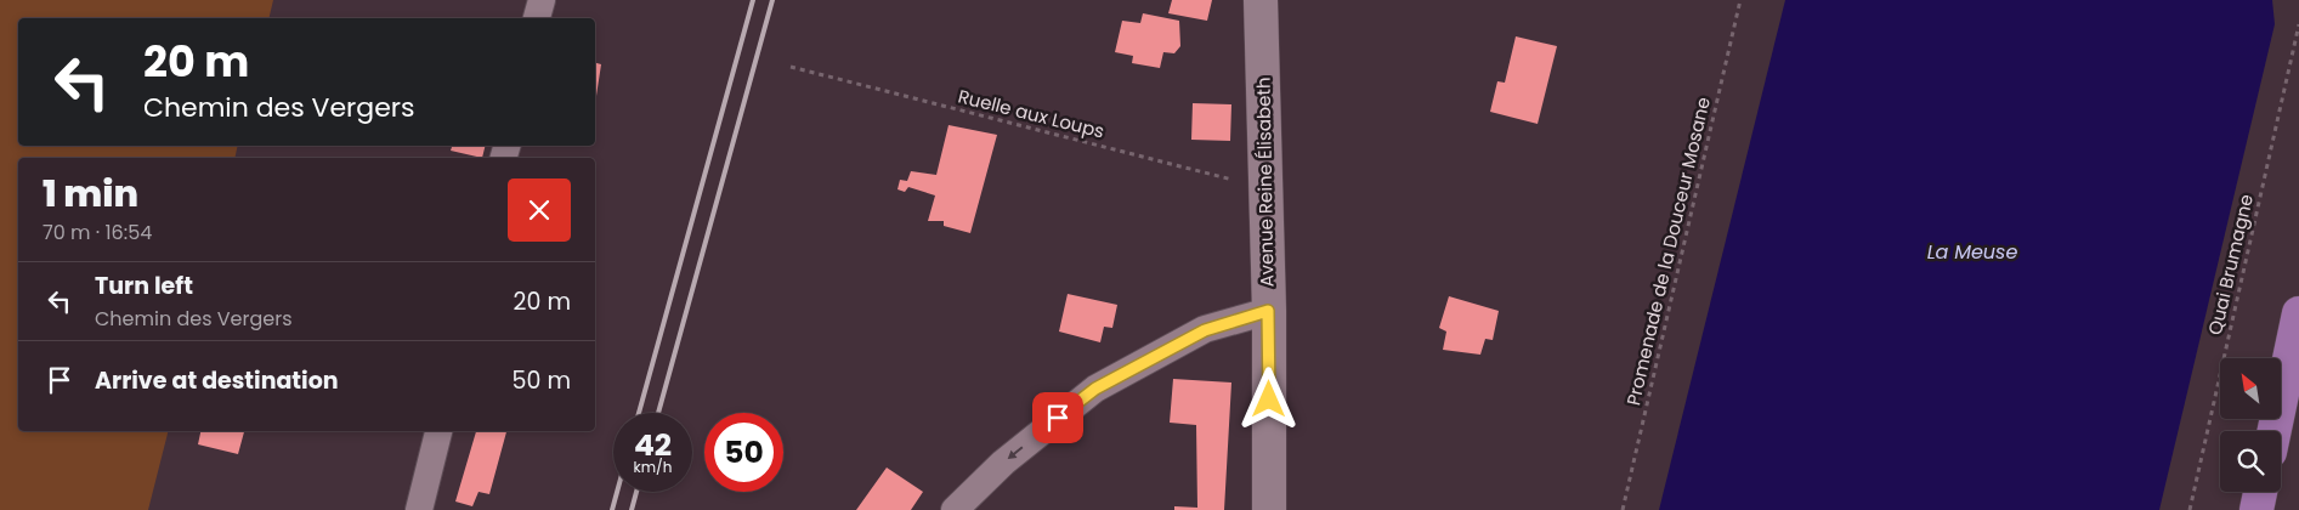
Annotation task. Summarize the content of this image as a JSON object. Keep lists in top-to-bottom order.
{
  "streets": {
    "main road": ["Avenue Reine Élisabeth"],
    "path": ["Ruelle aux Loups", "Promenade de la Douceur Mosane", "Quai Brumagne"]
  },
  "crossings": [
    ["Ruelle aux Loups", "Avenue Reine Élisabeth"]
  ],
  "water": ["La Meuse"],
  "north": "top left",
  "page": {
    "turn": ["20 m", "Chemin des Vergers"],
    "heading": ["1 min", "70 m · 16:54"],
    "list": [
      {
        "name": "Turn left",
        "note": "Chemin des Vergers",
        "value": "20 m"
      },
      {
        "name": "Arrive at destination",
        "value": "50 m"
      }
    ],
    "speed": "42 km/h",
    "limit": "50"
  }
}
